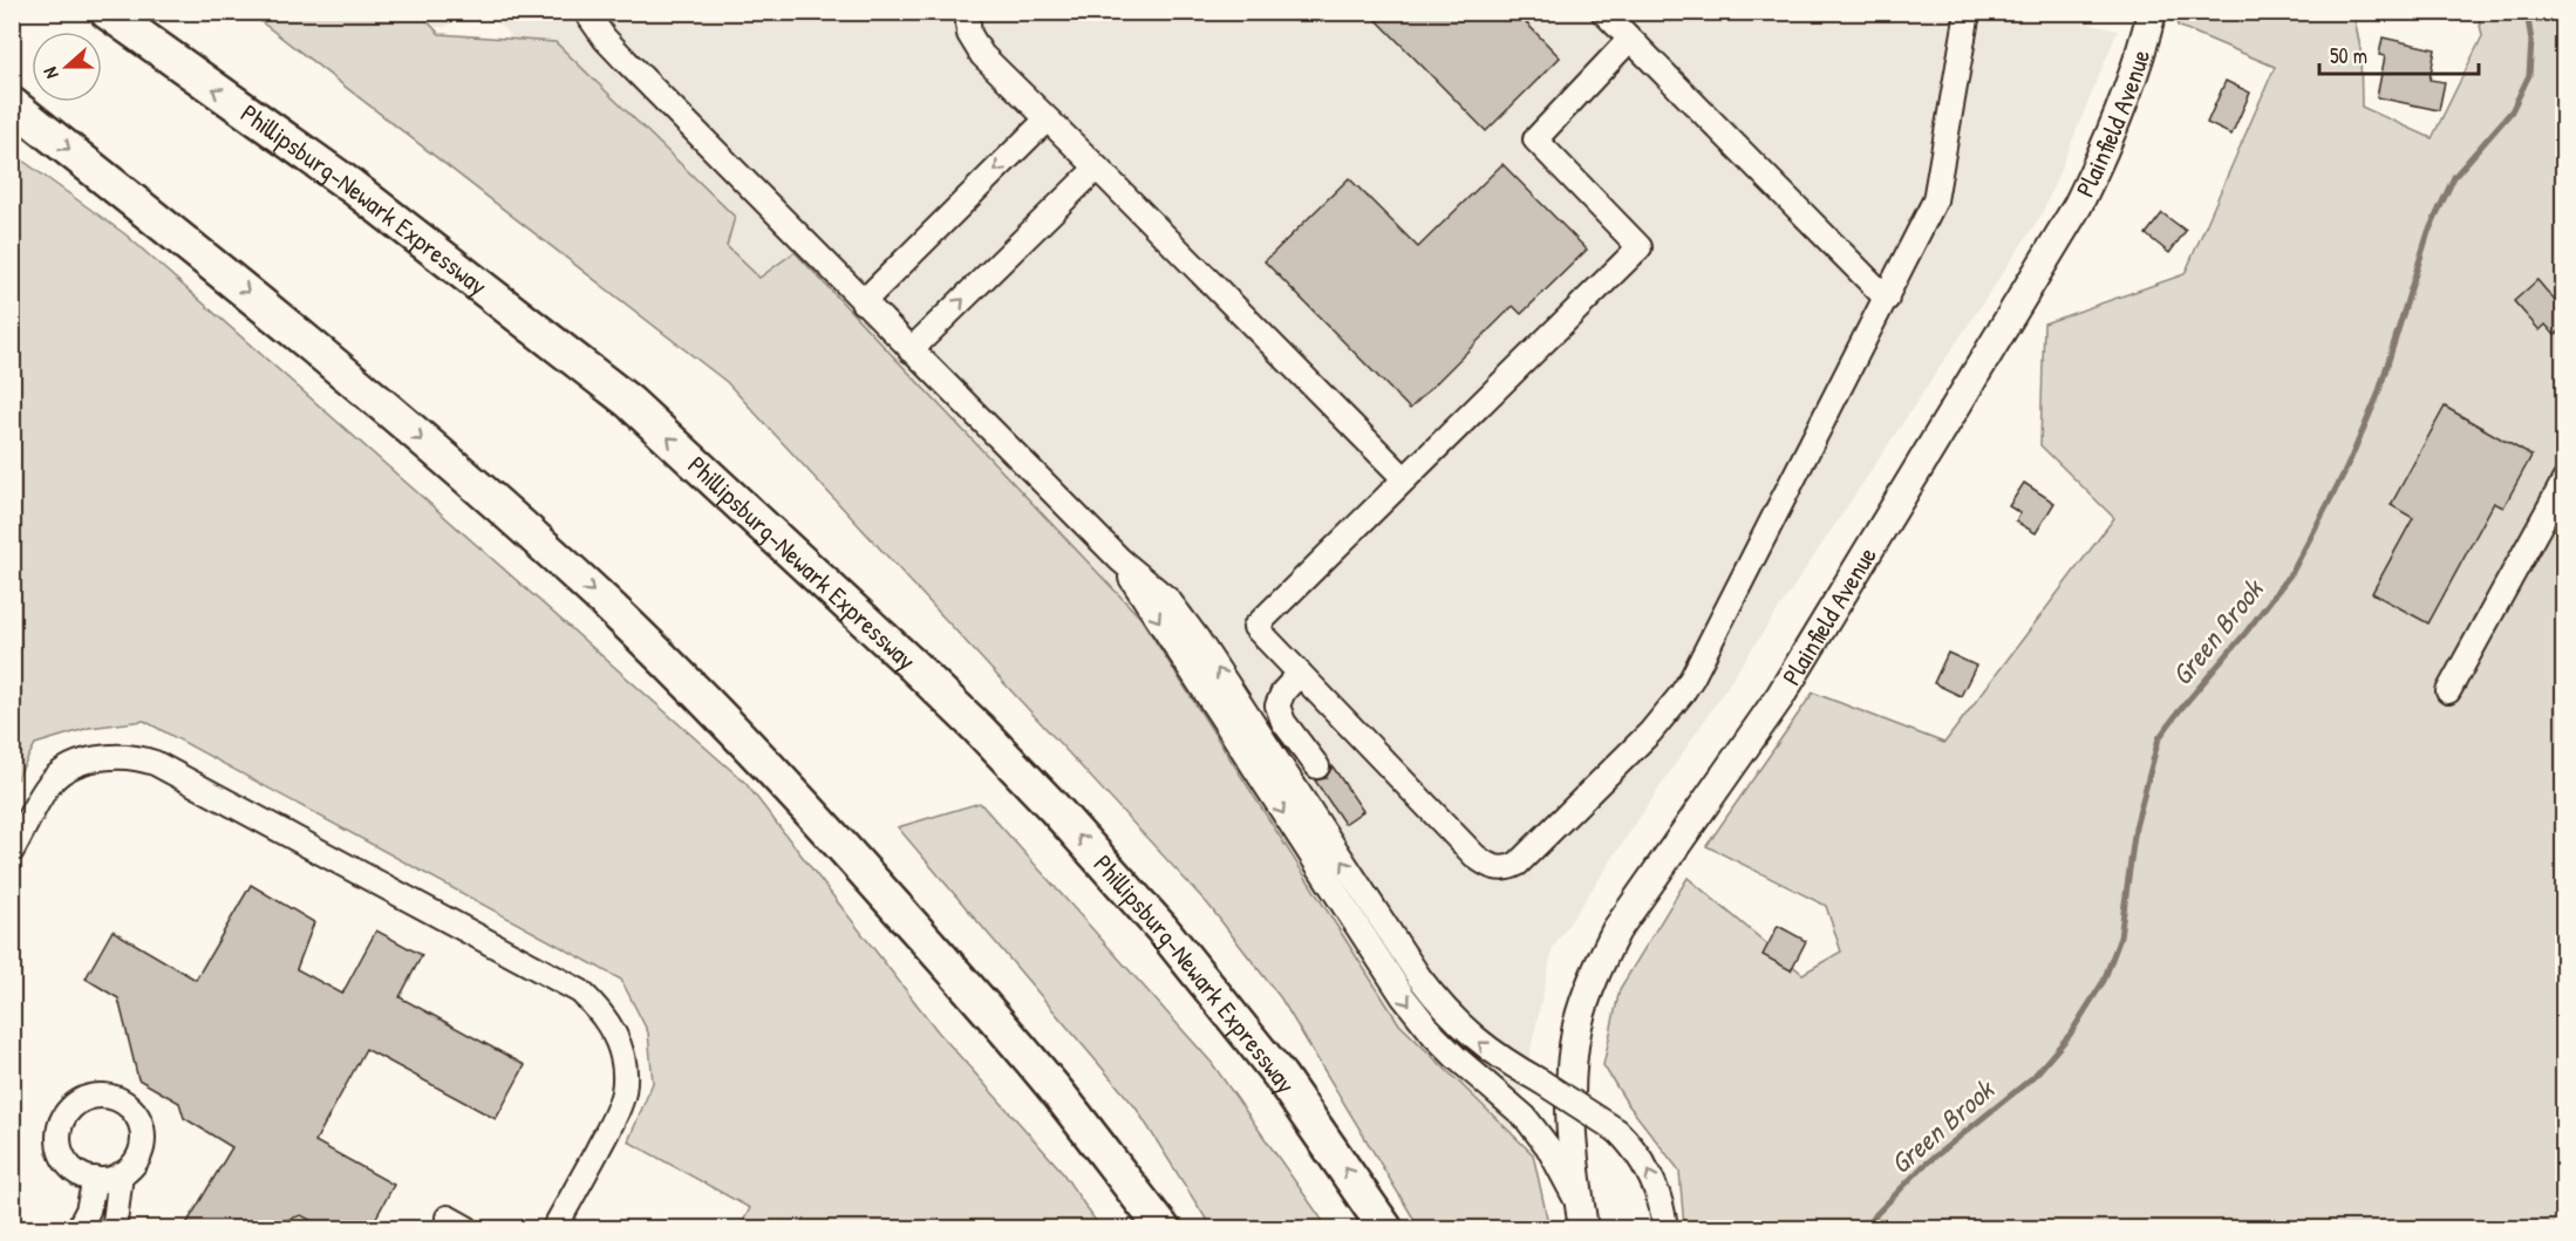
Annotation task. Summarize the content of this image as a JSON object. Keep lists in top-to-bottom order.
{
  "streets": {
    "highway": ["Phillipsburg-Newark Expressway"],
    "main road": ["Plainfield Avenue"]
  },
  "water": ["Green Brook"],
  "scale_bar": "50 m",
  "north": "left"
}
